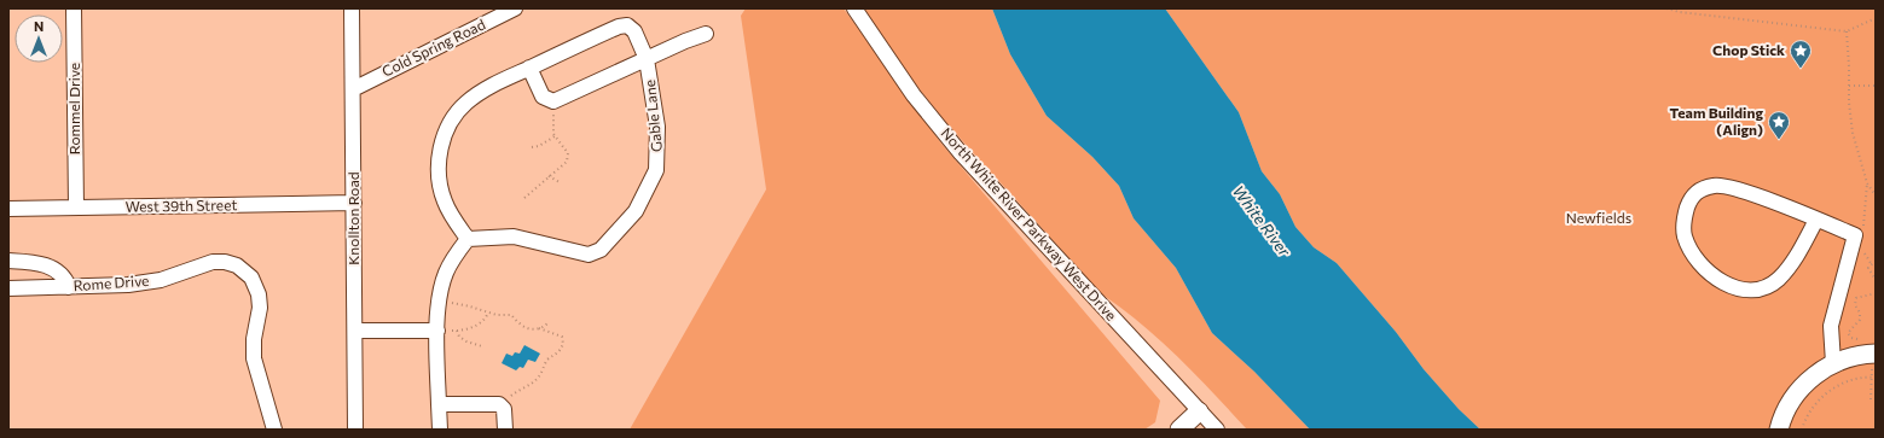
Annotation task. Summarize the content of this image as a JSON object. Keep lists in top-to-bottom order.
{
  "streets": {
    "street": [
      "Cold Spring Road",
      "Rommel Drive",
      "Gable Lane",
      "West 39th Street",
      "Knollton Road",
      "North White River Parkway West Drive",
      "Rome Drive"
    ]
  },
  "crossings": [
    ["Cold Spring Road", "Knollton Road"],
    ["Rommel Drive", "West 39th Street"],
    ["West 39th Street", "Knollton Road"]
  ],
  "water": ["White River"],
  "parks": ["Newfields"],
  "places": {
    "place": ["Chop Stick", "Team Building (Align)"]
  },
  "north": "top"
}
